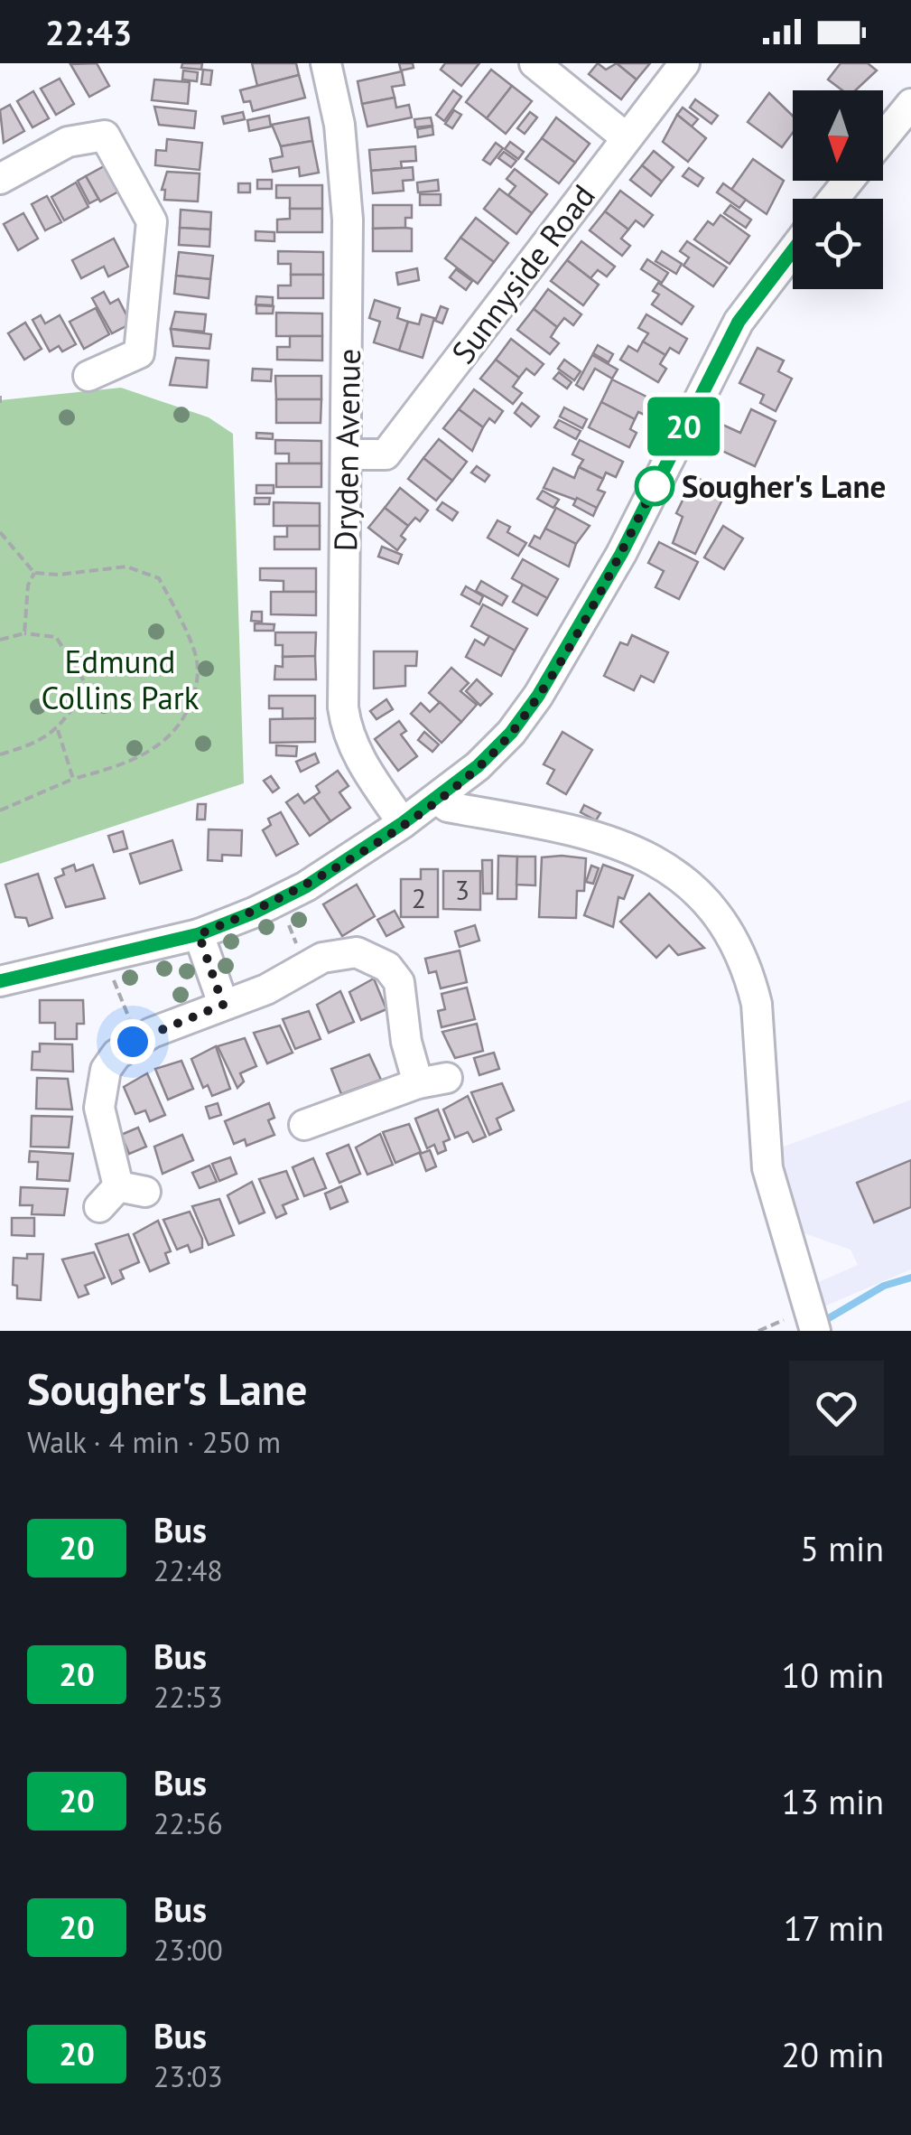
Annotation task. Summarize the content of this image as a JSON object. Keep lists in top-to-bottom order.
{
  "streets": {
    "street": ["Sunnyside Road", "Dryden Avenue"]
  },
  "crossings": [
    ["Sunnyside Road", "Dryden Avenue"]
  ],
  "parks": ["Edmund Collins Park"],
  "places": ["Sougher's Lane"],
  "lines": ["bus line 20"],
  "house_numbers": ["3", "2"],
  "north": "bottom",
  "page": {
    "status": "22:43",
    "on_map": "20",
    "heading": ["Sougher's Lane", "Walk · 4 min · 250 m"],
    "list": [
      {
        "mark": "20",
        "name": "Bus",
        "note": "22:48",
        "value": "5 min"
      },
      {
        "mark": "20",
        "name": "Bus",
        "note": "22:53",
        "value": "10 min"
      },
      {
        "mark": "20",
        "name": "Bus",
        "note": "22:56",
        "value": "13 min"
      },
      {
        "mark": "20",
        "name": "Bus",
        "note": "23:00",
        "value": "17 min"
      },
      {
        "mark": "20",
        "name": "Bus",
        "note": "23:03",
        "value": "20 min"
      }
    ]
  }
}
